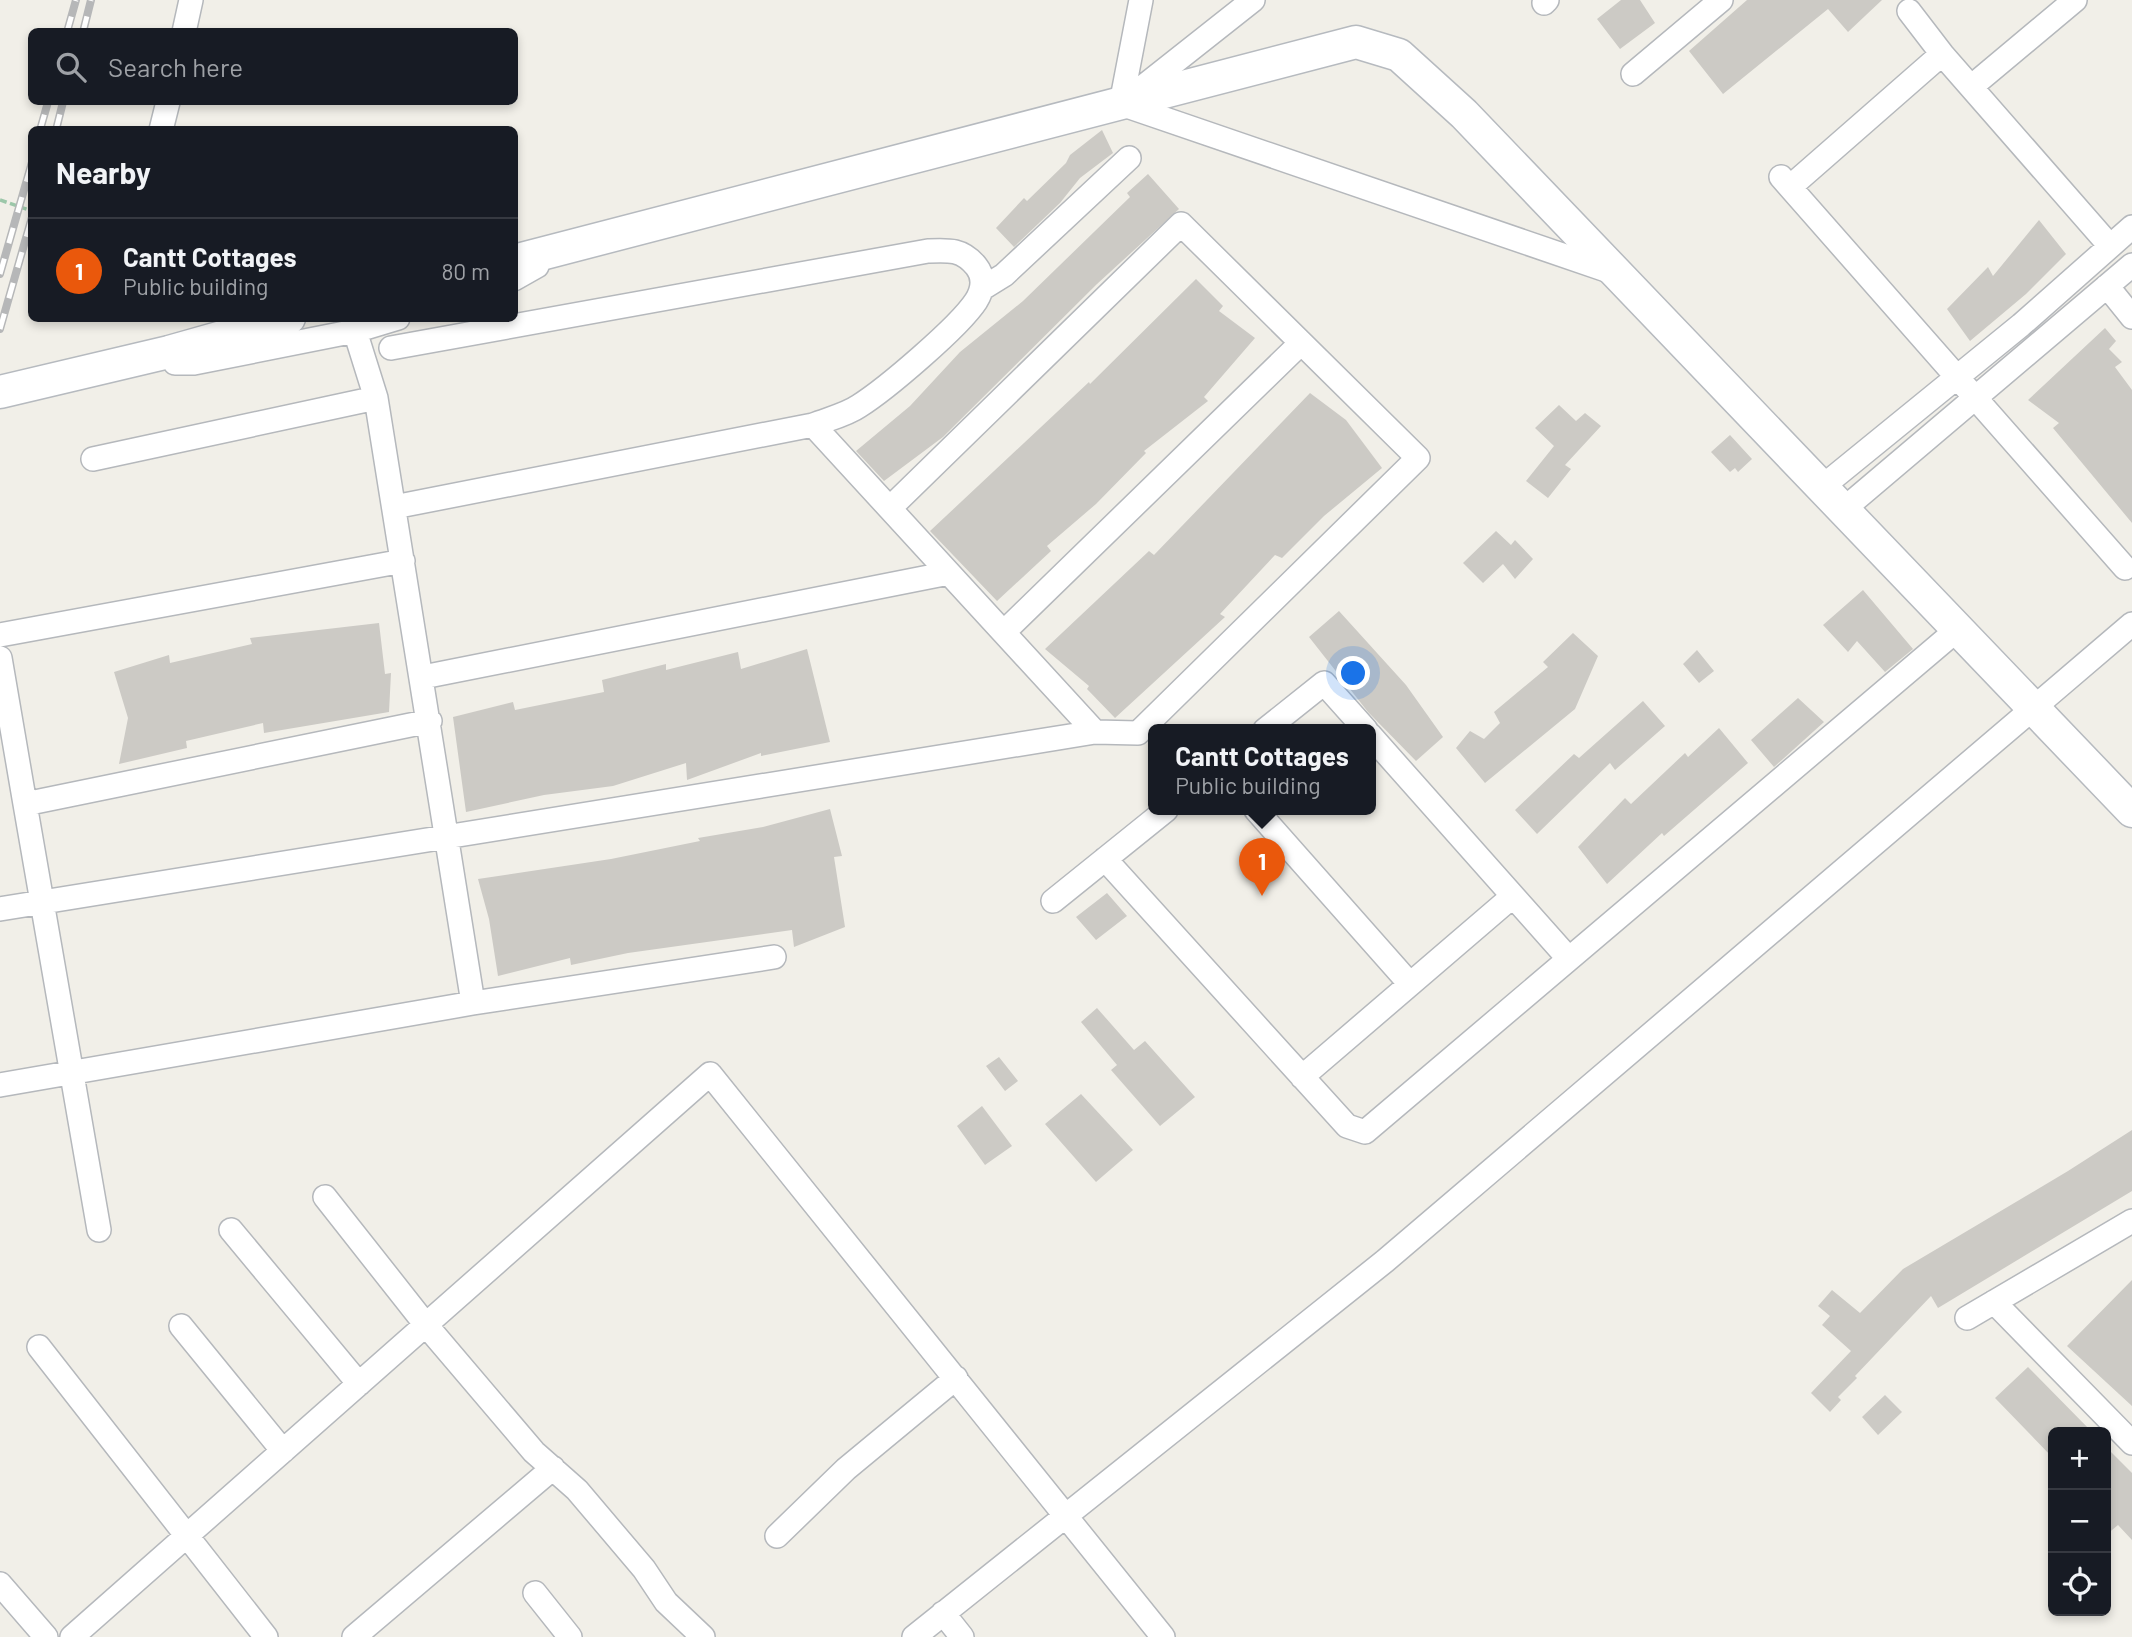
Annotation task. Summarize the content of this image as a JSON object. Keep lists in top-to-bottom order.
{
  "page": {
    "search": "Search here",
    "heading": "Nearby",
    "list": [
      {
        "mark": "1",
        "name": "Cantt Cottages",
        "note": "Public building",
        "value": "80 m"
      }
    ],
    "popup": ["Cantt Cottages", "Public building"],
    "pins": "1",
    "map_buttons": ["+", "−"]
  }
}
